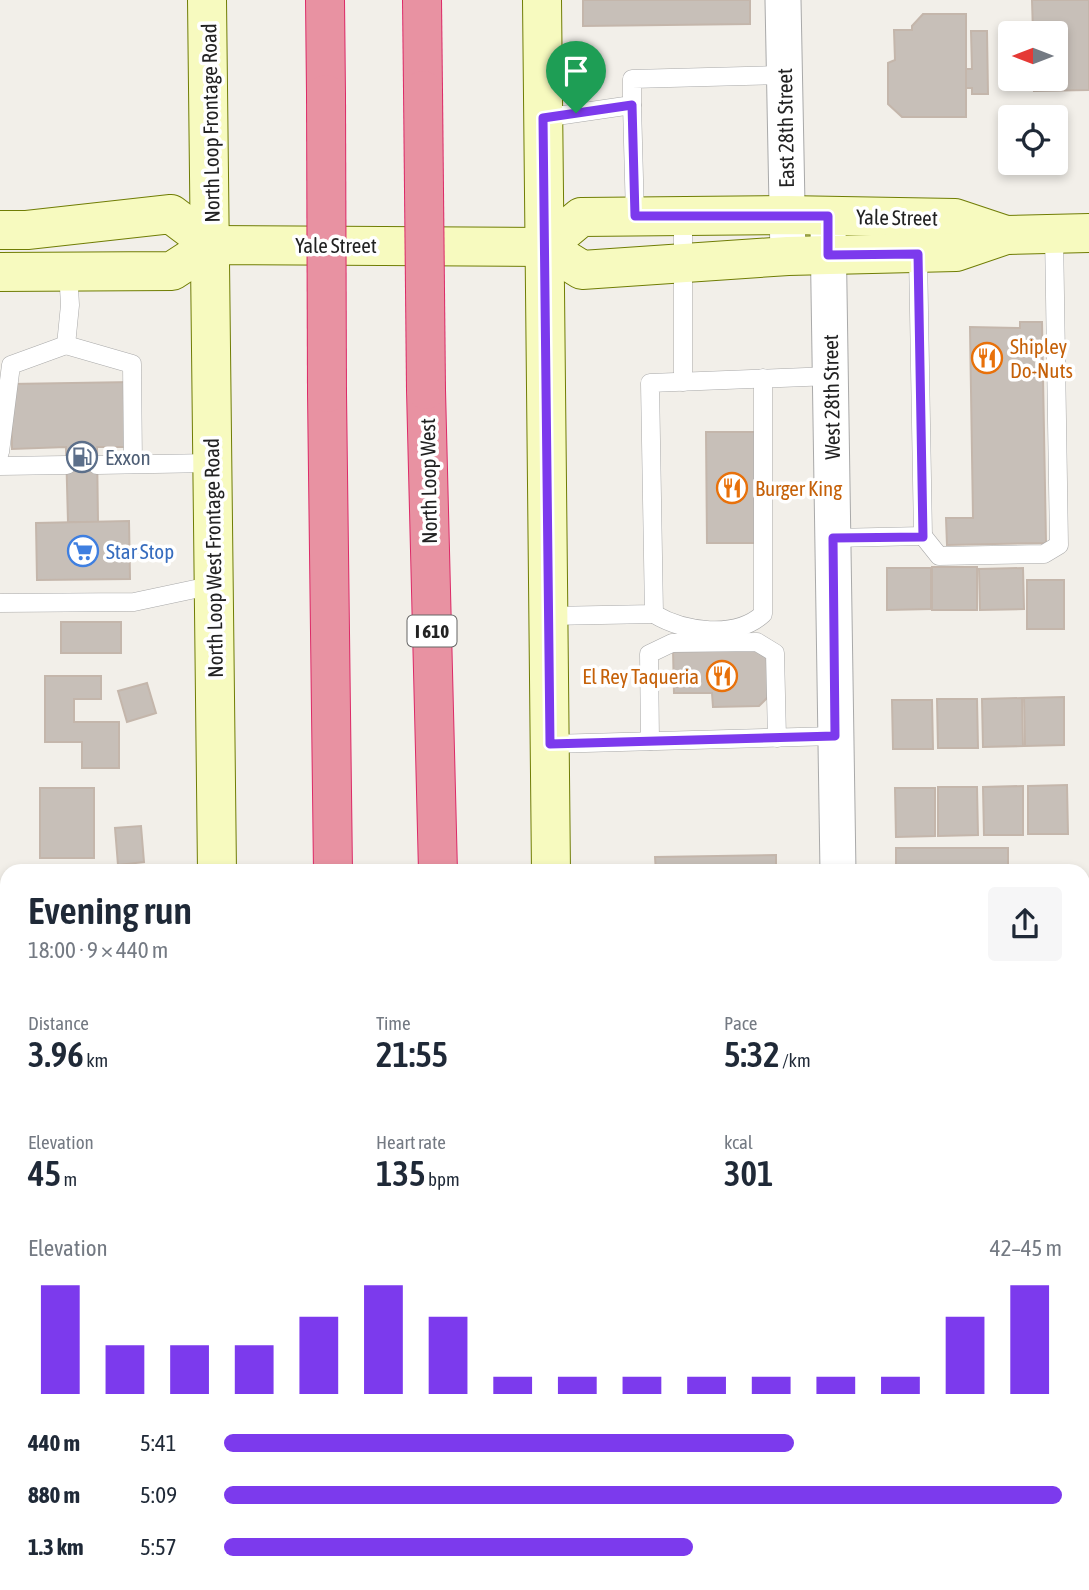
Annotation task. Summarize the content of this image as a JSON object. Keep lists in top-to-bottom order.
{
  "streets": {
    "highway": ["North Loop West", "I 610"],
    "main road": ["North Loop Frontage Road", "Yale Street", "North Loop West Frontage Road"],
    "street": ["East 28th Street", "West 28th Street"]
  },
  "crossings": [
    ["North Loop Frontage Road", "Yale Street"],
    ["North Loop Frontage Road", "North Loop West Frontage Road"],
    ["East 28th Street", "Yale Street"],
    ["Yale Street", "West 28th Street"],
    ["Yale Street", "North Loop West Frontage Road"]
  ],
  "places": {
    "restaurant": ["Shipley Do-Nuts", "Burger King", "El Rey Taqueria"],
    "fuel station": ["Exxon"],
    "supermarket": ["Star Stop"]
  },
  "north": "left",
  "page": {
    "heading": ["Evening run", "18:00 · 9 × 440 m"],
    "stats": [
      ["Distance", "3.96 km"],
      ["Time", "21:55"],
      ["Pace", "5:32 /km"],
      ["Elevation", "45 m"],
      ["Heart rate", "135 bpm"],
      ["kcal", "301"]
    ],
    "chart": ["Elevation", "42–45 m"],
    "list": [
      {
        "name": "440 m",
        "note": "5:41"
      },
      {
        "name": "880 m",
        "note": "5:09"
      },
      {
        "name": "1.3 km",
        "note": "5:57"
      }
    ]
  }
}
